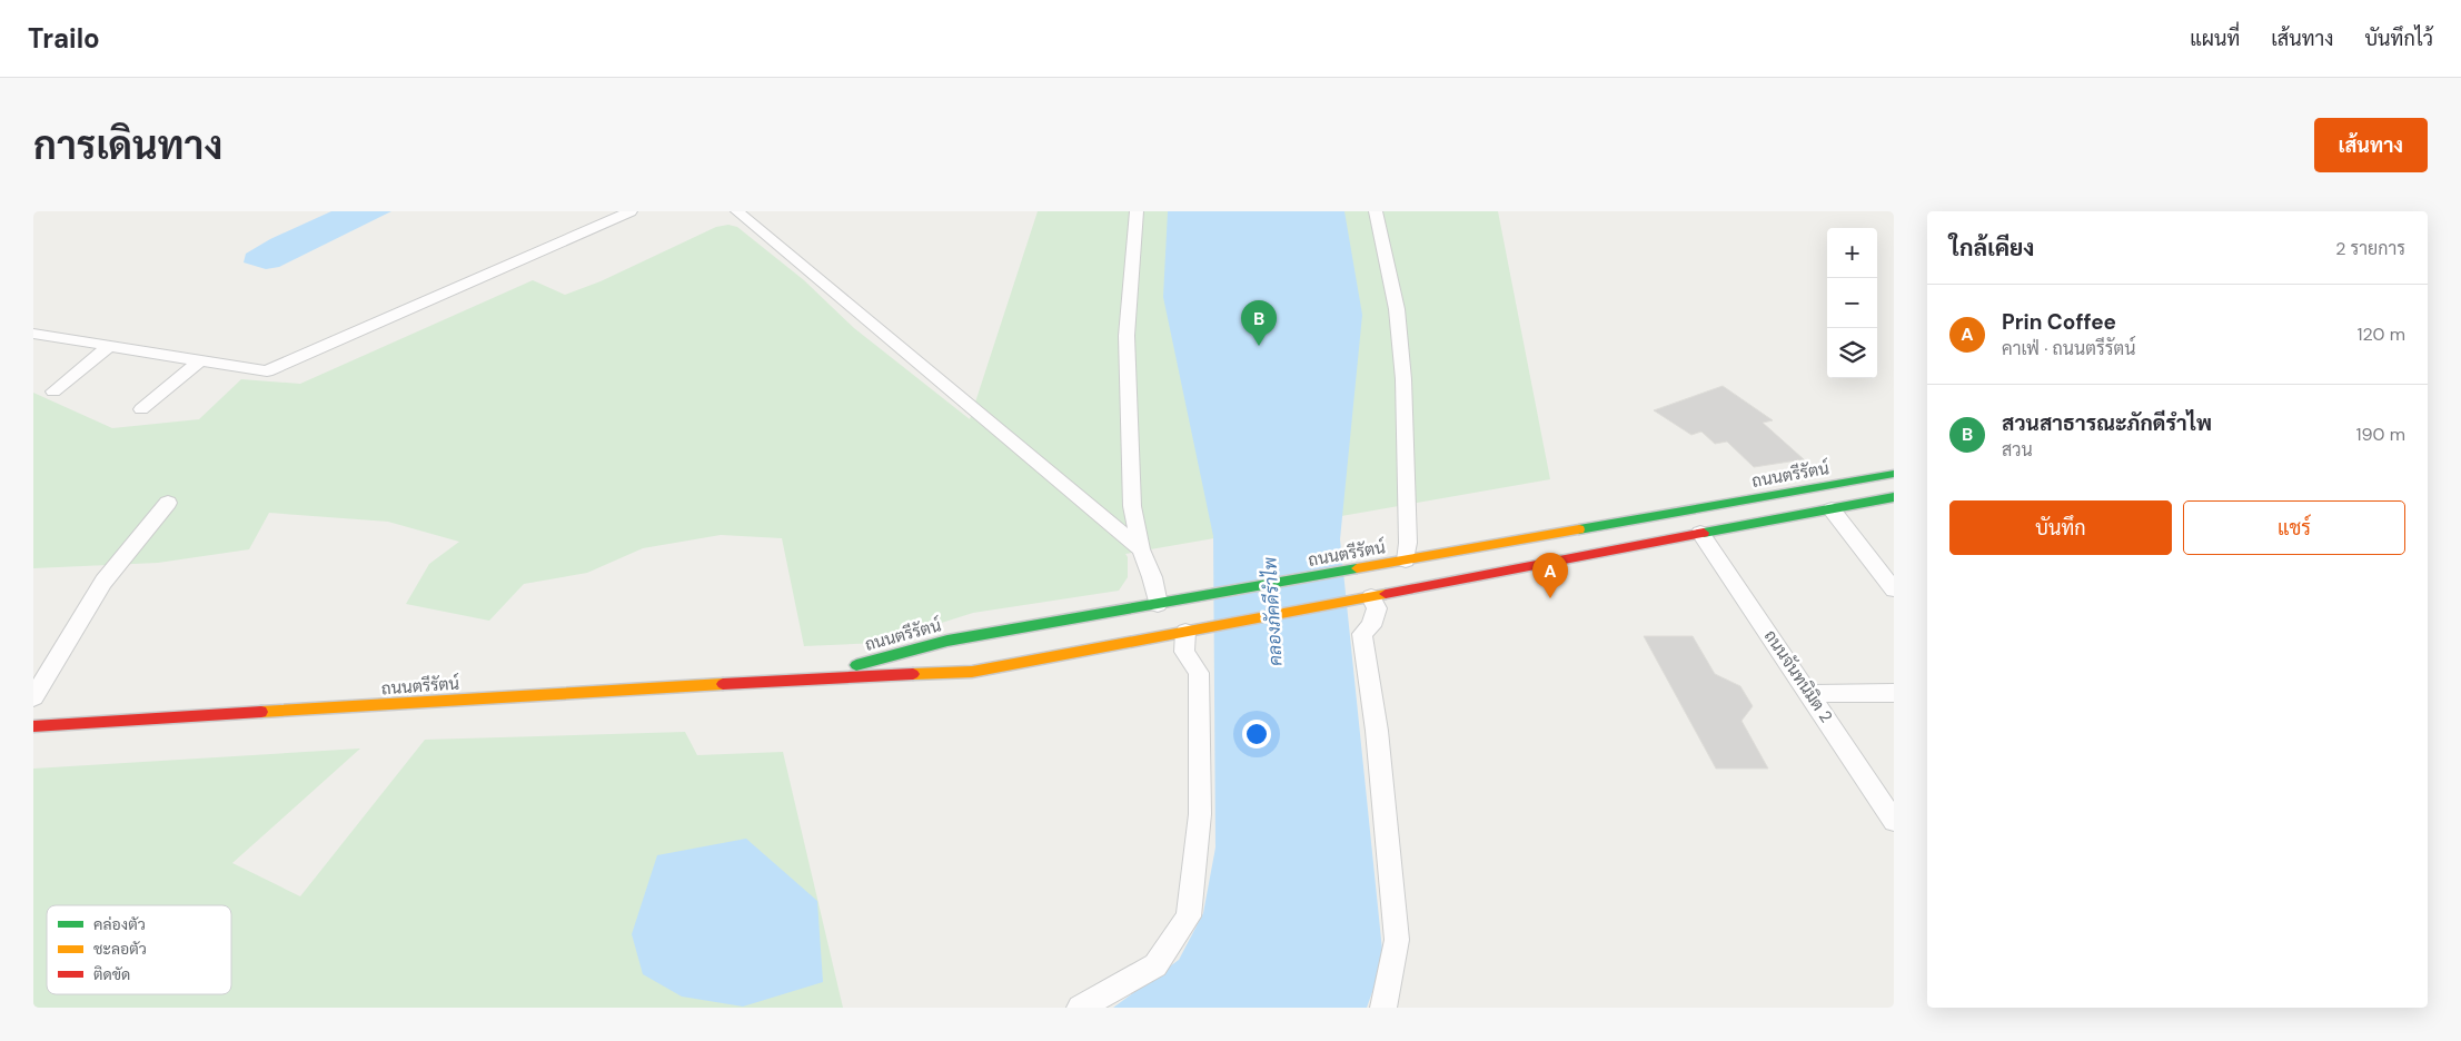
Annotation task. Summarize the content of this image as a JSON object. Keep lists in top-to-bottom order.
{
  "streets": {
    "main road": ["ถนนตรีรัตน์"],
    "street": ["ถนนจันทนิมิต 2"]
  },
  "crossings": [
    ["ถนนตรีรัตน์", "ถนนจันทนิมิต 2"]
  ],
  "water": ["คลองภัคดีรำไพ"],
  "legend": ["คล่องตัว", "ชะลอตัว", "ติดขัด"],
  "page": {
    "header": "Trailo",
    "nav": ["แผนที่", "เส้นทาง", "บันทึกไว้"],
    "title": "การเดินทาง",
    "buttons": [
      "เส้นทาง",
      ["บันทึก", "แชร์"]
    ],
    "heading": ["ใกล้เคียง", "2 รายการ"],
    "map_buttons": ["+", "−"],
    "list": [
      {
        "mark": "A",
        "name": "Prin Coffee",
        "note": "คาเฟ่ · ถนนตรีรัตน์",
        "value": "120 m"
      },
      {
        "mark": "B",
        "name": "สวนสาธารณะภักดีรำไพ",
        "note": "สวน",
        "value": "190 m"
      }
    ],
    "pins": ["B", "A"]
  }
}
